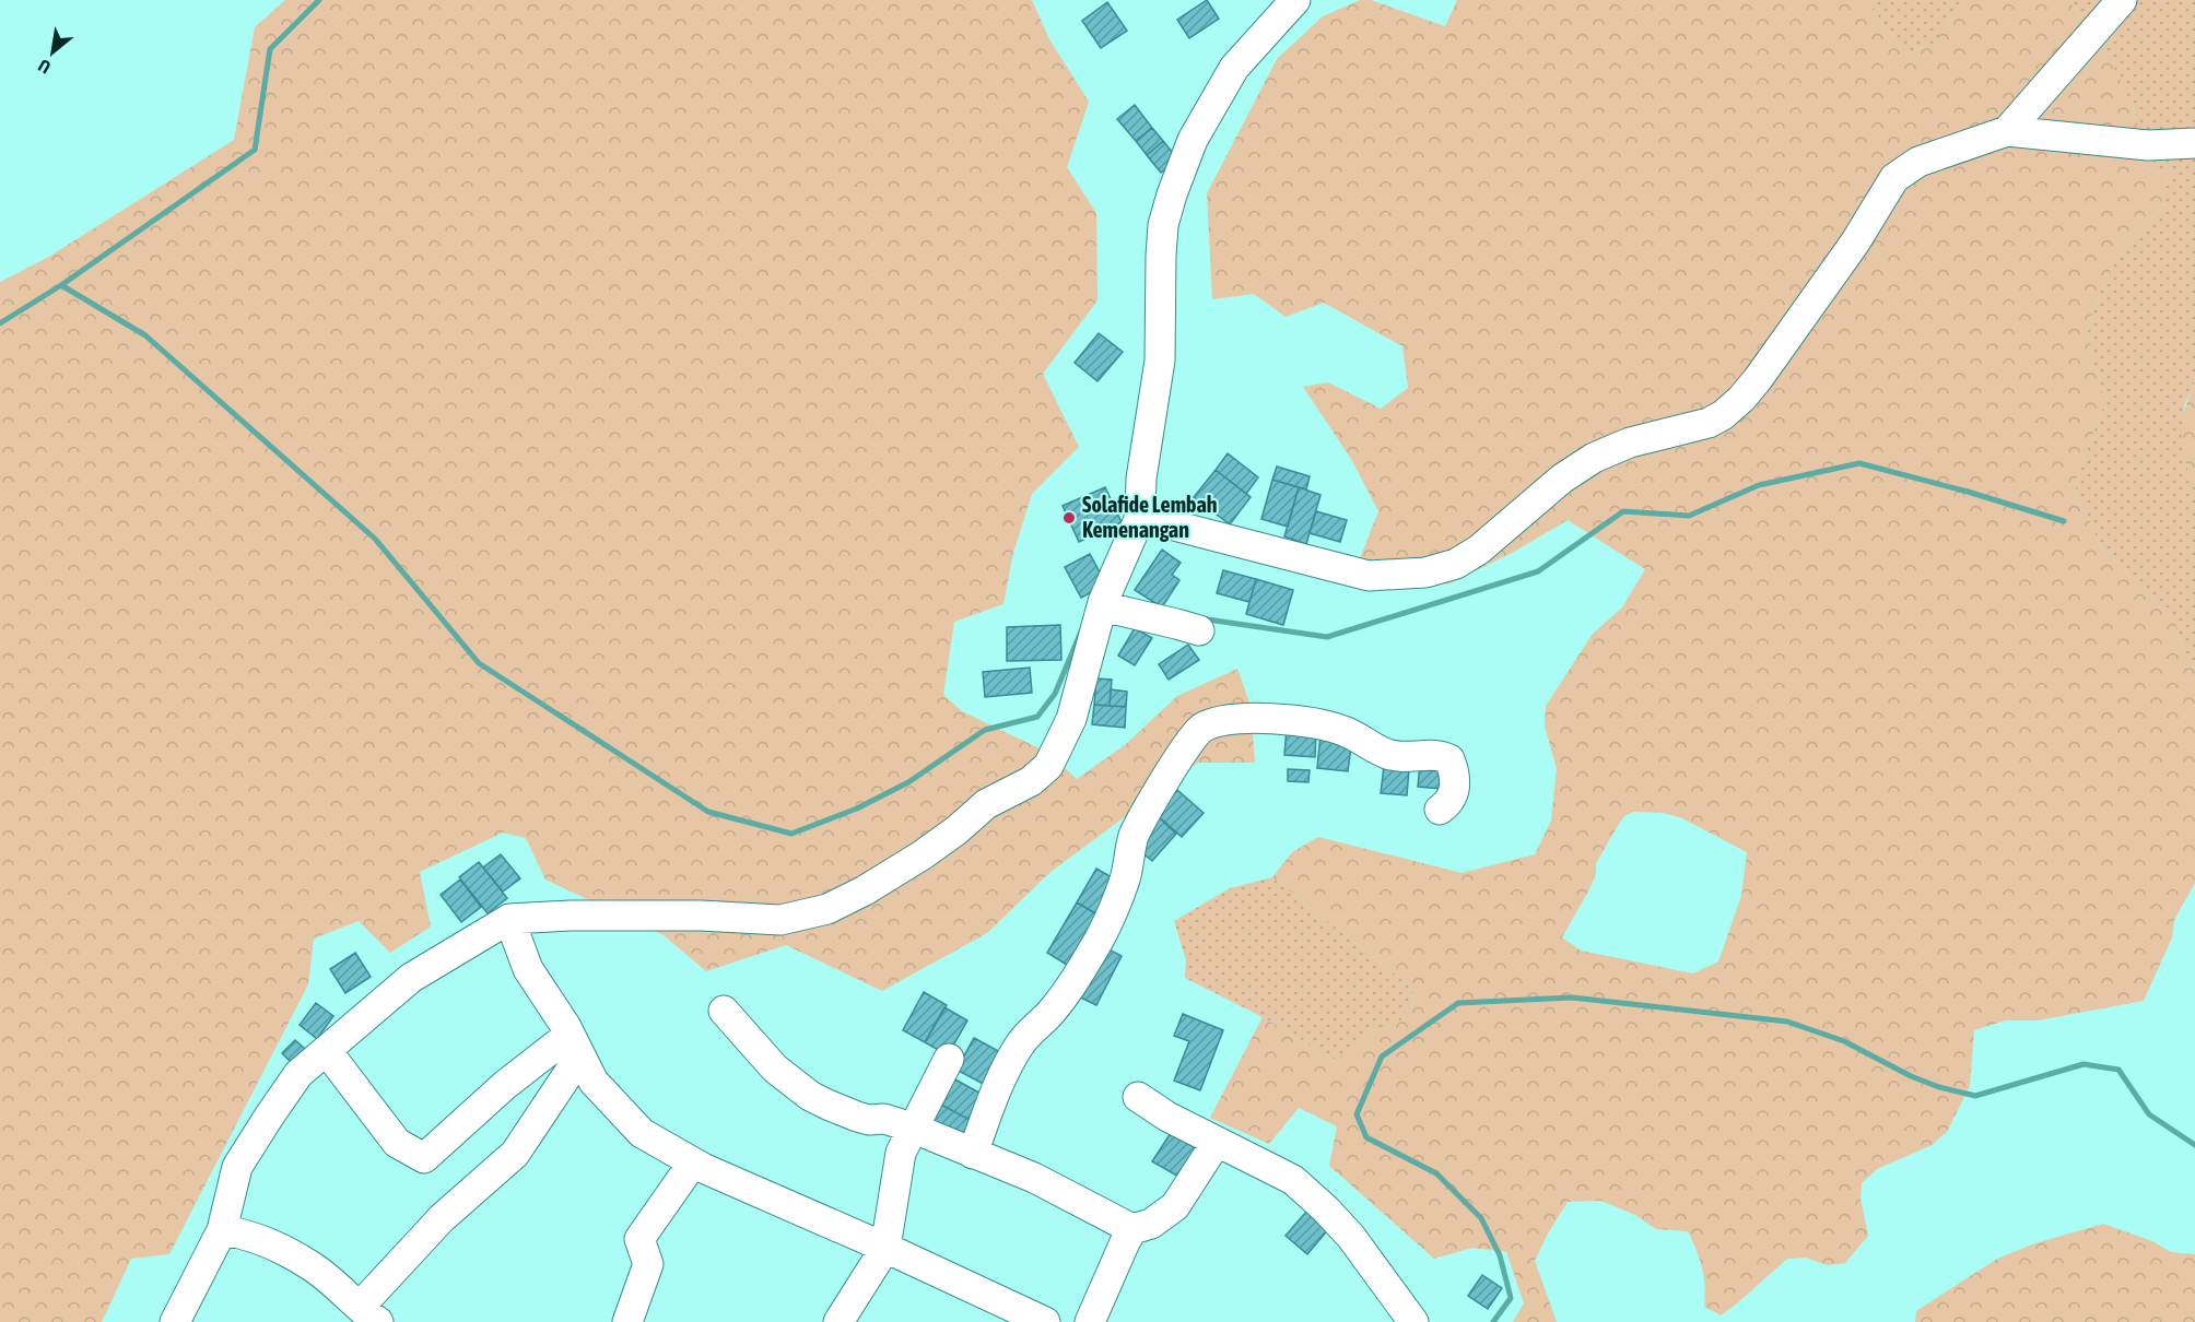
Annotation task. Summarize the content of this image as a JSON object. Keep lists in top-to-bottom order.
{
  "places": ["Solafide Lembah Kemenangan"],
  "north": "bottom left"
}
